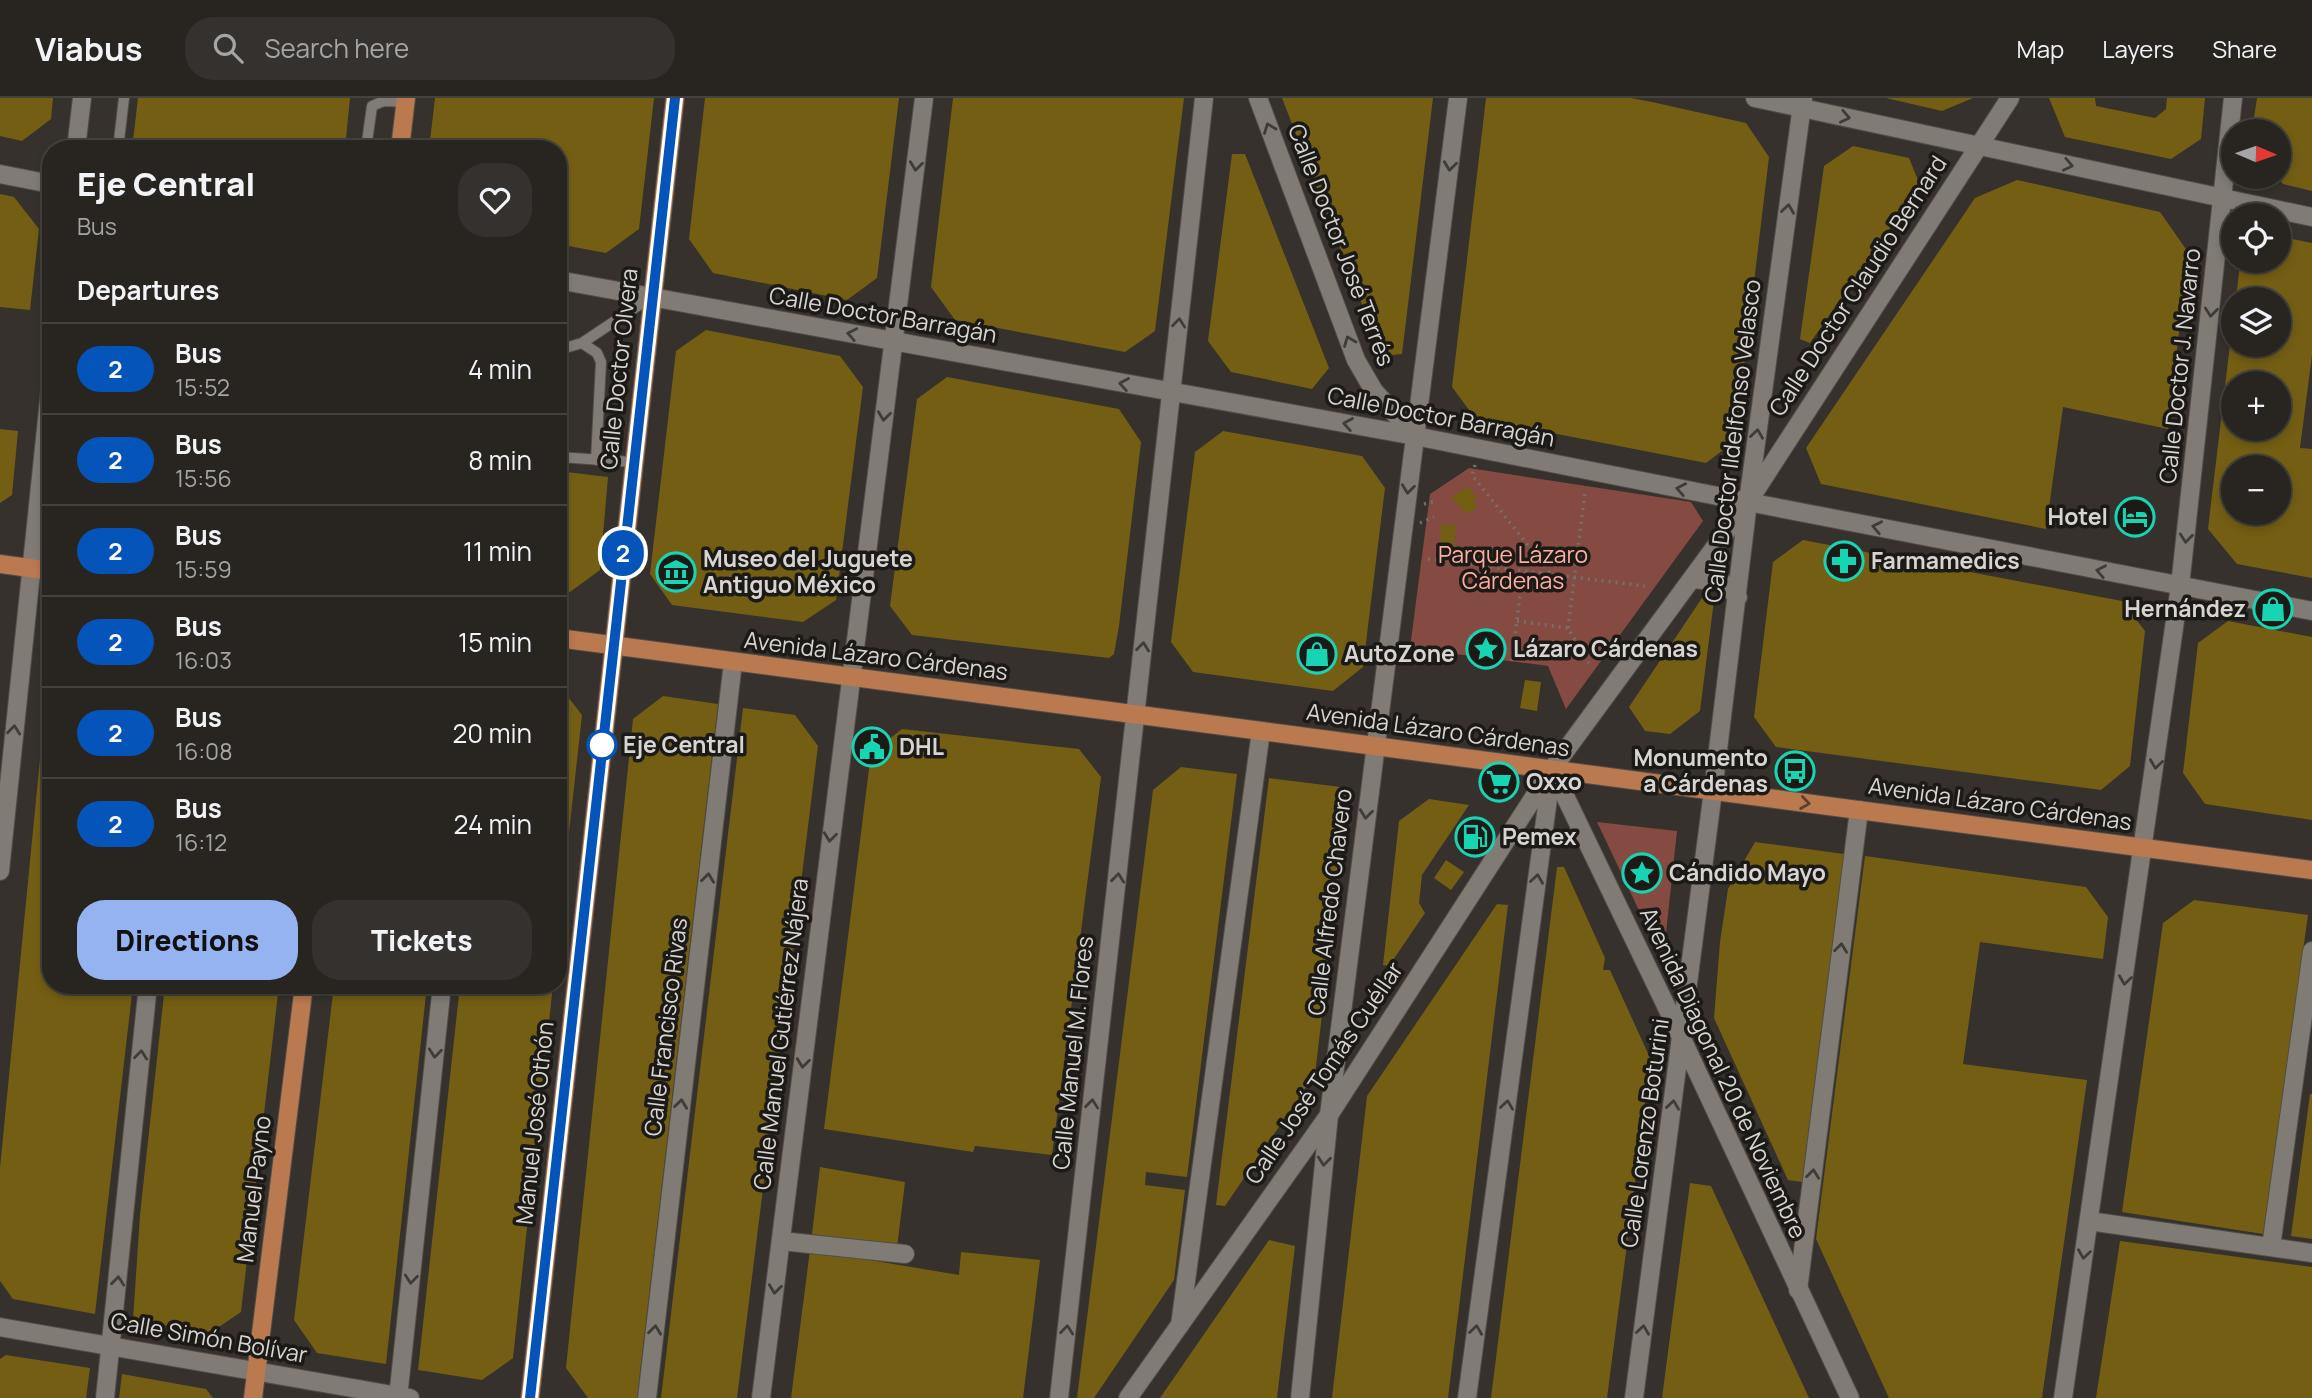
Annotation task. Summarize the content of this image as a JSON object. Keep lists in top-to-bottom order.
{
  "streets": {
    "main road": [
      "Calle Doctor Olvera",
      "Avenida Lázaro Cárdenas",
      "Manuel José Othón",
      "Manuel Payno"
    ],
    "street": [
      "Calle Doctor José Terrés",
      "Calle Doctor Claudio Bernard",
      "Calle Doctor Barragán",
      "Calle Doctor J. Navarro",
      "Calle Doctor Ildelfonso Velasco",
      "Calle Alfredo Chavero",
      "Calle Francisco Rivas",
      "Calle Manuel Gutiérrez Nájera",
      "Calle Manuel M. Flores",
      "Calle José Tomás Cuéllar",
      "Avenida Diagonal 20 de Noviembre",
      "Calle Lorenzo Boturini",
      "Calle Simón Bolívar"
    ]
  },
  "crossings": [
    ["Calle Doctor José Terrés", "Calle Doctor Barragán"],
    ["Calle Doctor José Terrés", "Calle Alfredo Chavero"],
    ["Calle Doctor Claudio Bernard", "Calle Doctor Barragán"],
    ["Calle Doctor Claudio Bernard", "Calle Doctor Ildelfonso Velasco"],
    ["Calle Doctor Claudio Bernard", "Calle José Tomás Cuéllar"],
    ["Calle Doctor Barragán", "Calle Doctor J. Navarro"],
    ["Calle Doctor Barragán", "Calle Doctor Olvera"],
    ["Calle Doctor Barragán", "Calle Doctor Ildelfonso Velasco"],
    ["Calle Doctor Barragán", "Calle Alfredo Chavero"],
    ["Calle Doctor Barragán", "Calle Manuel Gutiérrez Nájera"],
    ["Calle Doctor Barragán", "Calle Manuel M. Flores"],
    ["Calle Doctor J. Navarro", "Avenida Lázaro Cárdenas"],
    ["Calle Doctor Olvera", "Avenida Lázaro Cárdenas"],
    ["Calle Doctor Olvera", "Manuel José Othón"],
    ["Calle Doctor Ildelfonso Velasco", "Avenida Lázaro Cárdenas"],
    ["Calle Doctor Ildelfonso Velasco", "Calle Lorenzo Boturini"],
    ["Avenida Lázaro Cárdenas", "Calle Alfredo Chavero"],
    ["Avenida Lázaro Cárdenas", "Calle Francisco Rivas"],
    ["Avenida Lázaro Cárdenas", "Calle Manuel Gutiérrez Nájera"],
    ["Avenida Lázaro Cárdenas", "Calle Manuel M. Flores"],
    ["Avenida Lázaro Cárdenas", "Calle José Tomás Cuéllar"],
    ["Avenida Lázaro Cárdenas", "Avenida Diagonal 20 de Noviembre"],
    ["Avenida Lázaro Cárdenas", "Manuel José Othón"],
    ["Avenida Lázaro Cárdenas", "Calle Lorenzo Boturini"],
    ["Calle Alfredo Chavero", "Calle José Tomás Cuéllar"],
    ["Calle José Tomás Cuéllar", "Avenida Diagonal 20 de Noviembre"],
    ["Avenida Diagonal 20 de Noviembre", "Calle Lorenzo Boturini"],
    ["Manuel Payno", "Calle Simón Bolívar"]
  ],
  "one_way": [
    "Calle Doctor José Terrés",
    "Calle Doctor Barragán",
    "Calle Doctor J. Navarro",
    "Calle Doctor Ildelfonso Velasco",
    "Calle Francisco Rivas",
    "Calle Manuel Gutiérrez Nájera"
  ],
  "parks": ["Parque Lázaro Cárdenas"],
  "places": {
    "hotel": ["Hotel"],
    "pharmacy": ["Farmamedics"],
    "museum": ["Museo del Juguete Antiguo México"],
    "shop": ["Hernández", "AutoZone"],
    "place": ["Lázaro Cárdenas", "Cándido Mayo"],
    "other": ["Eje Central"],
    "public building": ["DHL"],
    "bus stop": ["Monumento a Cárdenas"],
    "supermarket": ["Oxxo"],
    "fuel station": ["Pemex"]
  },
  "lines": ["bus line 2"],
  "north": "right",
  "page": {
    "header": "Viabus",
    "search": "Search here",
    "nav": ["Map", "Layers", "Share"],
    "on_map": "2",
    "map_buttons": ["+", "−"],
    "heading": [
      ["Eje Central", "Bus"],
      "Departures"
    ],
    "list": [
      {
        "mark": "2",
        "name": "Bus",
        "note": "15:52",
        "value": "4 min"
      },
      {
        "mark": "2",
        "name": "Bus",
        "note": "15:56",
        "value": "8 min"
      },
      {
        "mark": "2",
        "name": "Bus",
        "note": "15:59",
        "value": "11 min"
      },
      {
        "mark": "2",
        "name": "Bus",
        "note": "16:03",
        "value": "15 min"
      },
      {
        "mark": "2",
        "name": "Bus",
        "note": "16:08",
        "value": "20 min"
      },
      {
        "mark": "2",
        "name": "Bus",
        "note": "16:12",
        "value": "24 min"
      }
    ],
    "buttons": ["Directions", "Tickets"]
  }
}
